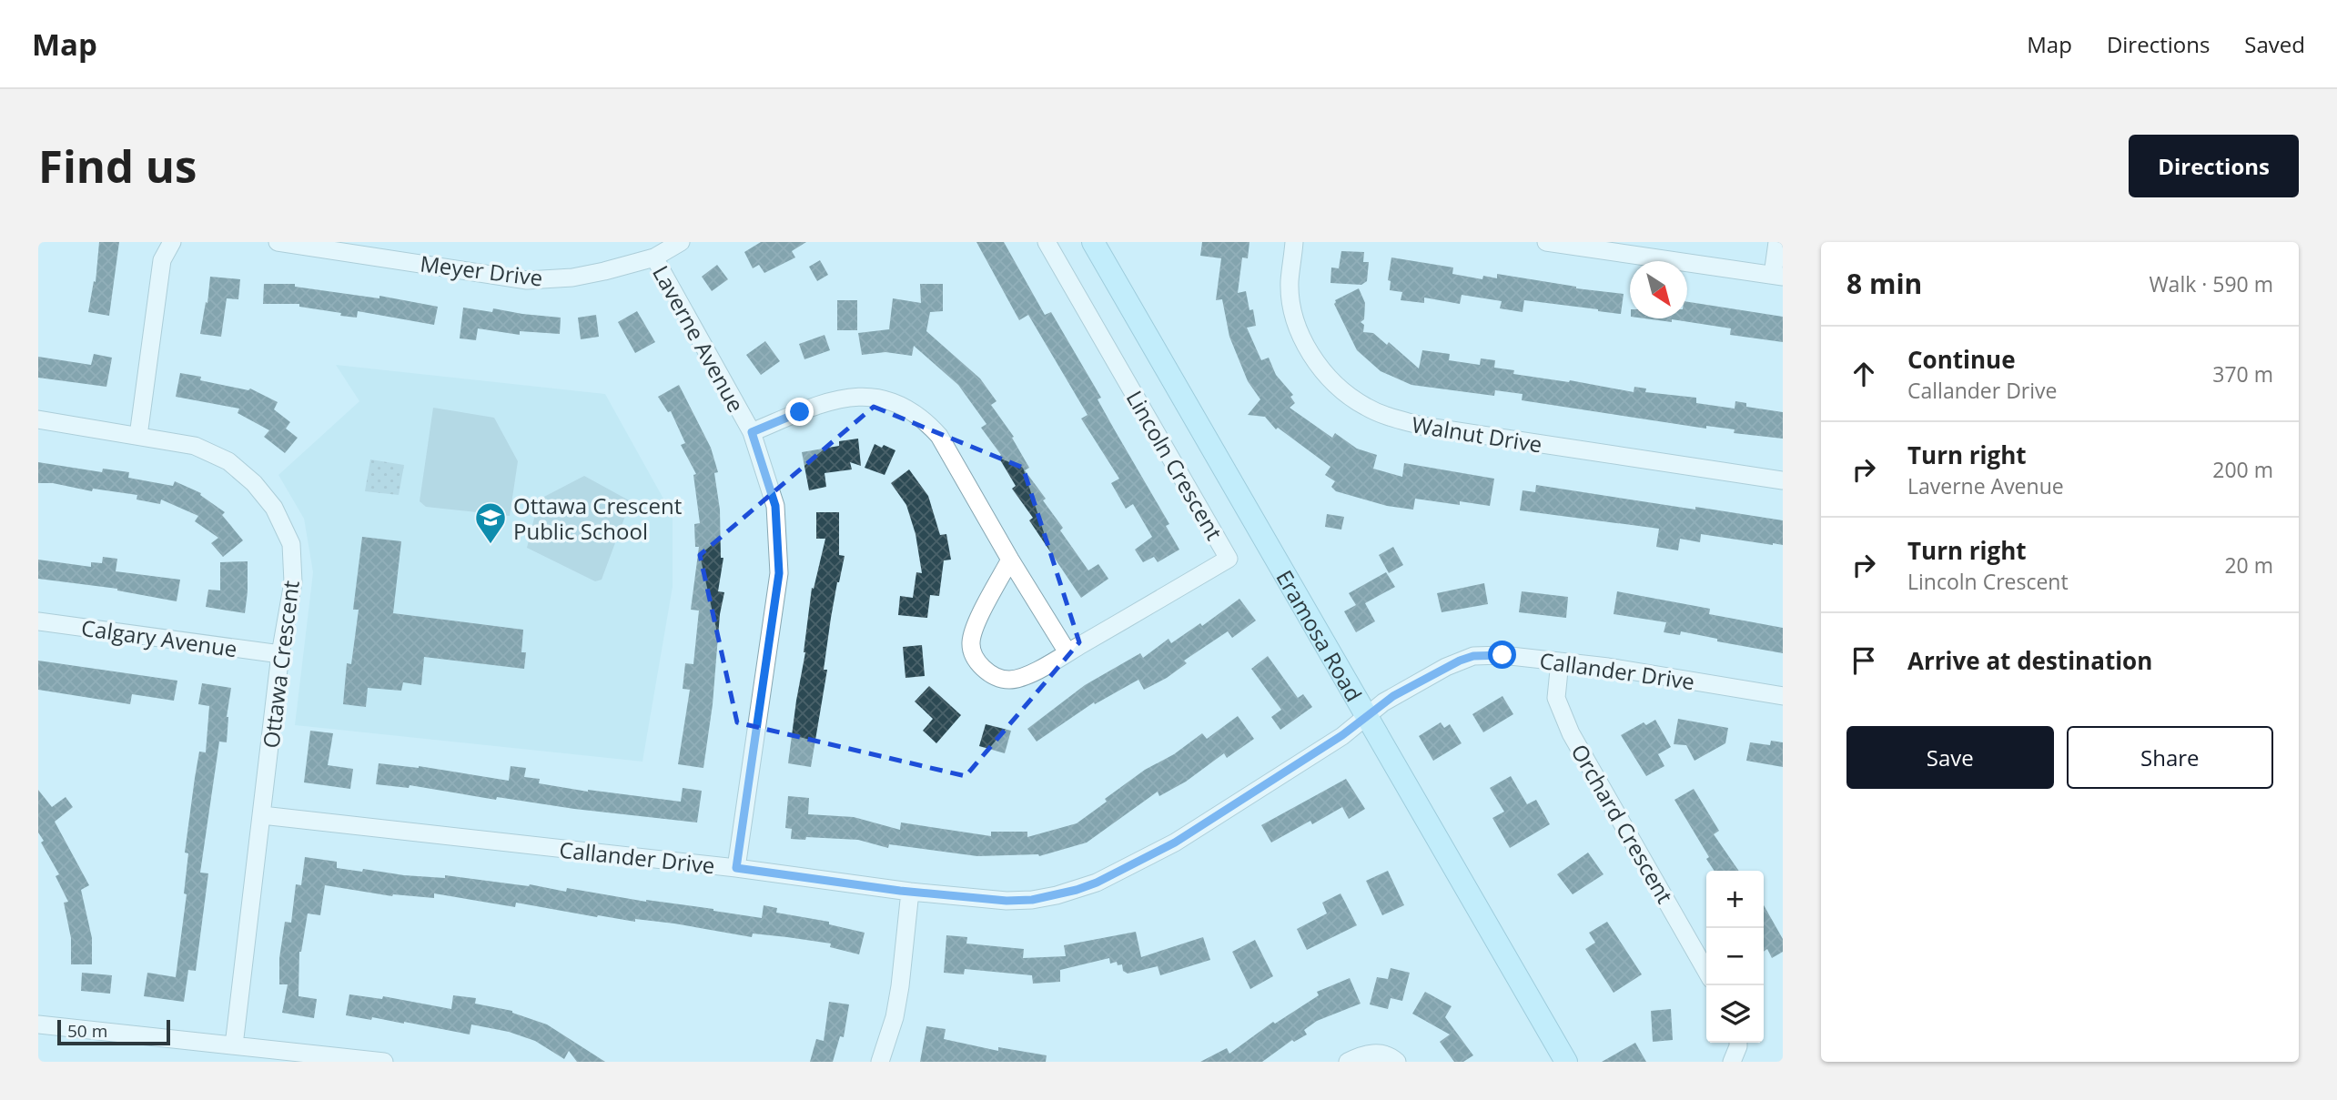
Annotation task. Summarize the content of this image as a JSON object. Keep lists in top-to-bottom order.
{
  "streets": {
    "main road": ["Eramosa Road"],
    "street": [
      "Meyer Drive",
      "Laverne Avenue",
      "Walnut Drive",
      "Lincoln Crescent",
      "Calgary Avenue",
      "Ottawa Crescent",
      "Callander Drive",
      "Orchard Crescent"
    ]
  },
  "crossings": [
    ["Meyer Drive", "Laverne Avenue"],
    ["Laverne Avenue", "Callander Drive"],
    ["Eramosa Road", "Callander Drive"],
    ["Calgary Avenue", "Ottawa Crescent"],
    ["Ottawa Crescent", "Callander Drive"],
    ["Callander Drive", "Orchard Crescent"]
  ],
  "places": {
    "school or university": ["Ottawa Crescent Public School"]
  },
  "scale_bar": "50 m",
  "north": "bottom right",
  "page": {
    "header": "Map",
    "nav": ["Map", "Directions", "Saved"],
    "buttons": [
      "Directions",
      ["Save", "Share"]
    ],
    "title": "Find us",
    "heading": ["8 min", "Walk · 590 m"],
    "list": [
      ["Continue", "Callander Drive", "370 m"],
      ["Turn right", "Laverne Avenue", "200 m"],
      ["Turn right", "Lincoln Crescent", "20 m"],
      "Arrive at destination"
    ],
    "map_buttons": ["+", "−"],
    "scale": "50 m"
  }
}
